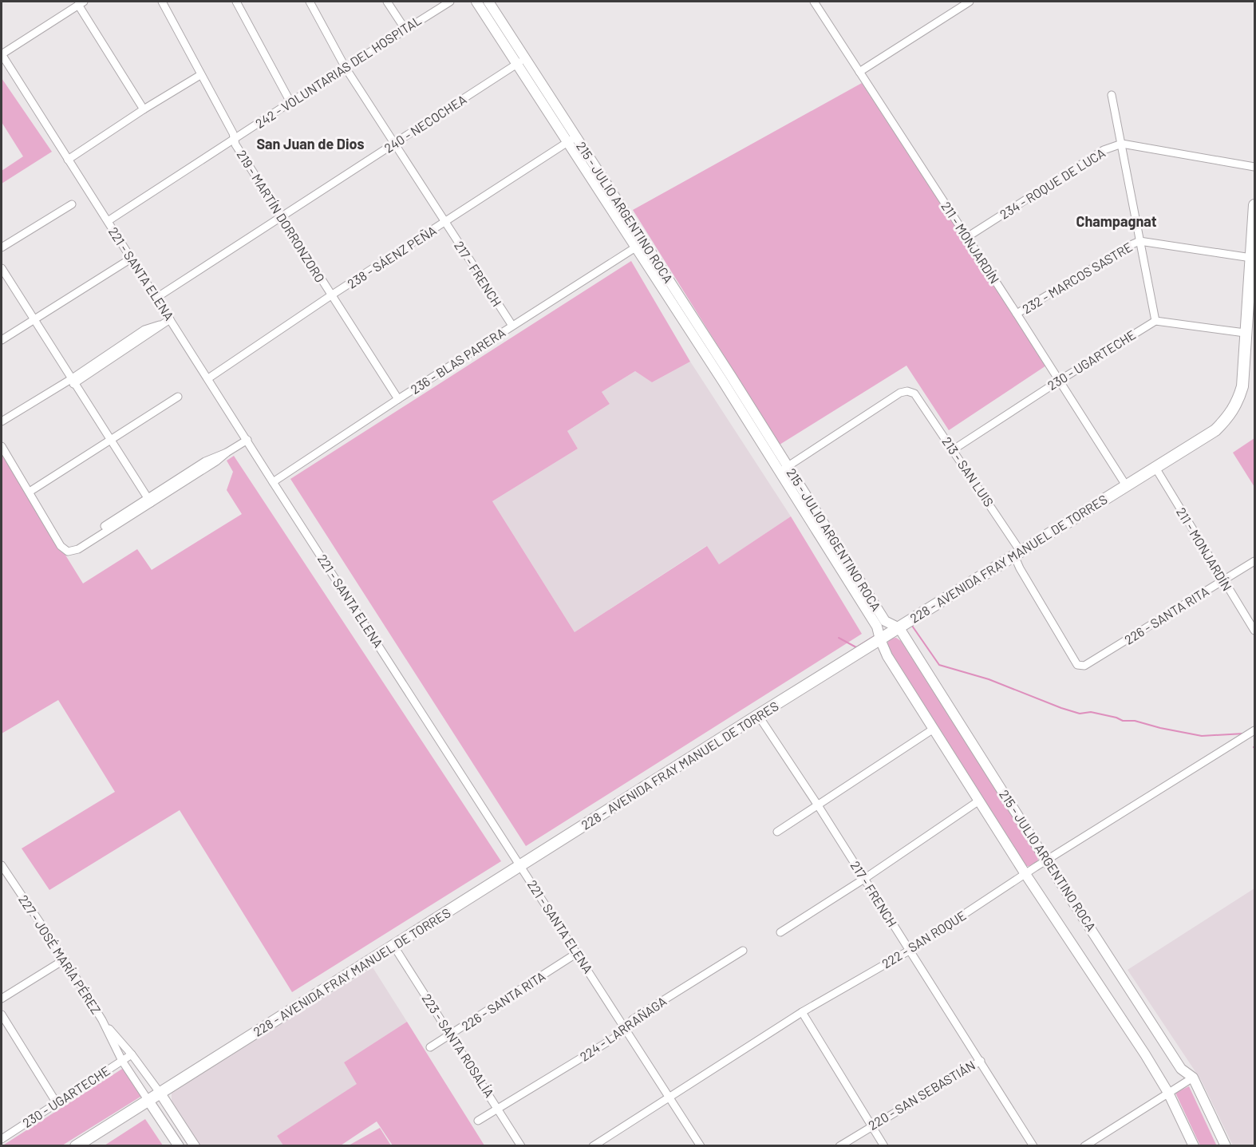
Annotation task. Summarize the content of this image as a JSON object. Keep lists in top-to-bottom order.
{
  "streets": {
    "main road": ["228 - AVENIDA FRAY MANUEL DE TORRES"],
    "street": [
      "242 - VOLUNTARIAS DEL HOSPITAL",
      "240 - NECOCHEA",
      "234 - ROQUE DE LUCA",
      "215 - JULIO ARGENTINO ROCA",
      "219 - MARTÍN DORRONZORO",
      "211 - MONJARDÍN",
      "238 - SÁENZ PEÑA",
      "221 - SANTA ELENA",
      "217 - FRENCH",
      "232 - MARCOS SASTRE",
      "230 - UGARTECHE",
      "236 - BLAS PARERA",
      "213 - SAN LUIS",
      "226 - SANTA RITA",
      "222 - SAN ROQUE",
      "227 - JOSÉ MARÍA PÉREZ",
      "224 - LARRAÑAGA",
      "223 - SANTA ROSALÍA",
      "220 - SAN SEBASTIÁN"
    ]
  },
  "crossings": [
    ["242 - VOLUNTARIAS DEL HOSPITAL", "219 - MARTÍN DORRONZORO"],
    ["242 - VOLUNTARIAS DEL HOSPITAL", "221 - SANTA ELENA"],
    ["242 - VOLUNTARIAS DEL HOSPITAL", "217 - FRENCH"],
    ["240 - NECOCHEA", "215 - JULIO ARGENTINO ROCA"],
    ["240 - NECOCHEA", "219 - MARTÍN DORRONZORO"],
    ["240 - NECOCHEA", "221 - SANTA ELENA"],
    ["240 - NECOCHEA", "217 - FRENCH"],
    ["234 - ROQUE DE LUCA", "211 - MONJARDÍN"],
    ["215 - JULIO ARGENTINO ROCA", "238 - SÁENZ PEÑA"],
    ["215 - JULIO ARGENTINO ROCA", "236 - BLAS PARERA"],
    ["215 - JULIO ARGENTINO ROCA", "213 - SAN LUIS"],
    ["215 - JULIO ARGENTINO ROCA", "228 - AVENIDA FRAY MANUEL DE TORRES"],
    ["215 - JULIO ARGENTINO ROCA", "222 - SAN ROQUE"],
    ["219 - MARTÍN DORRONZORO", "238 - SÁENZ PEÑA"],
    ["219 - MARTÍN DORRONZORO", "236 - BLAS PARERA"],
    ["211 - MONJARDÍN", "232 - MARCOS SASTRE"],
    ["211 - MONJARDÍN", "230 - UGARTECHE"],
    ["211 - MONJARDÍN", "228 - AVENIDA FRAY MANUEL DE TORRES"],
    ["211 - MONJARDÍN", "226 - SANTA RITA"],
    ["238 - SÁENZ PEÑA", "221 - SANTA ELENA"],
    ["238 - SÁENZ PEÑA", "217 - FRENCH"],
    ["221 - SANTA ELENA", "236 - BLAS PARERA"],
    ["221 - SANTA ELENA", "228 - AVENIDA FRAY MANUEL DE TORRES"],
    ["221 - SANTA ELENA", "226 - SANTA RITA"],
    ["221 - SANTA ELENA", "222 - SAN ROQUE"],
    ["221 - SANTA ELENA", "224 - LARRAÑAGA"],
    ["217 - FRENCH", "236 - BLAS PARERA"],
    ["217 - FRENCH", "228 - AVENIDA FRAY MANUEL DE TORRES"],
    ["217 - FRENCH", "222 - SAN ROQUE"],
    ["217 - FRENCH", "220 - SAN SEBASTIÁN"],
    ["230 - UGARTECHE", "213 - SAN LUIS"],
    ["230 - UGARTECHE", "227 - JOSÉ MARÍA PÉREZ"],
    ["213 - SAN LUIS", "228 - AVENIDA FRAY MANUEL DE TORRES"],
    ["213 - SAN LUIS", "226 - SANTA RITA"],
    ["228 - AVENIDA FRAY MANUEL DE TORRES", "227 - JOSÉ MARÍA PÉREZ"],
    ["228 - AVENIDA FRAY MANUEL DE TORRES", "223 - SANTA ROSALÍA"],
    ["226 - SANTA RITA", "223 - SANTA ROSALÍA"],
    ["224 - LARRAÑAGA", "223 - SANTA ROSALÍA"]
  ],
  "districts": ["San Juan de Dios", "Champagnat"]
}
